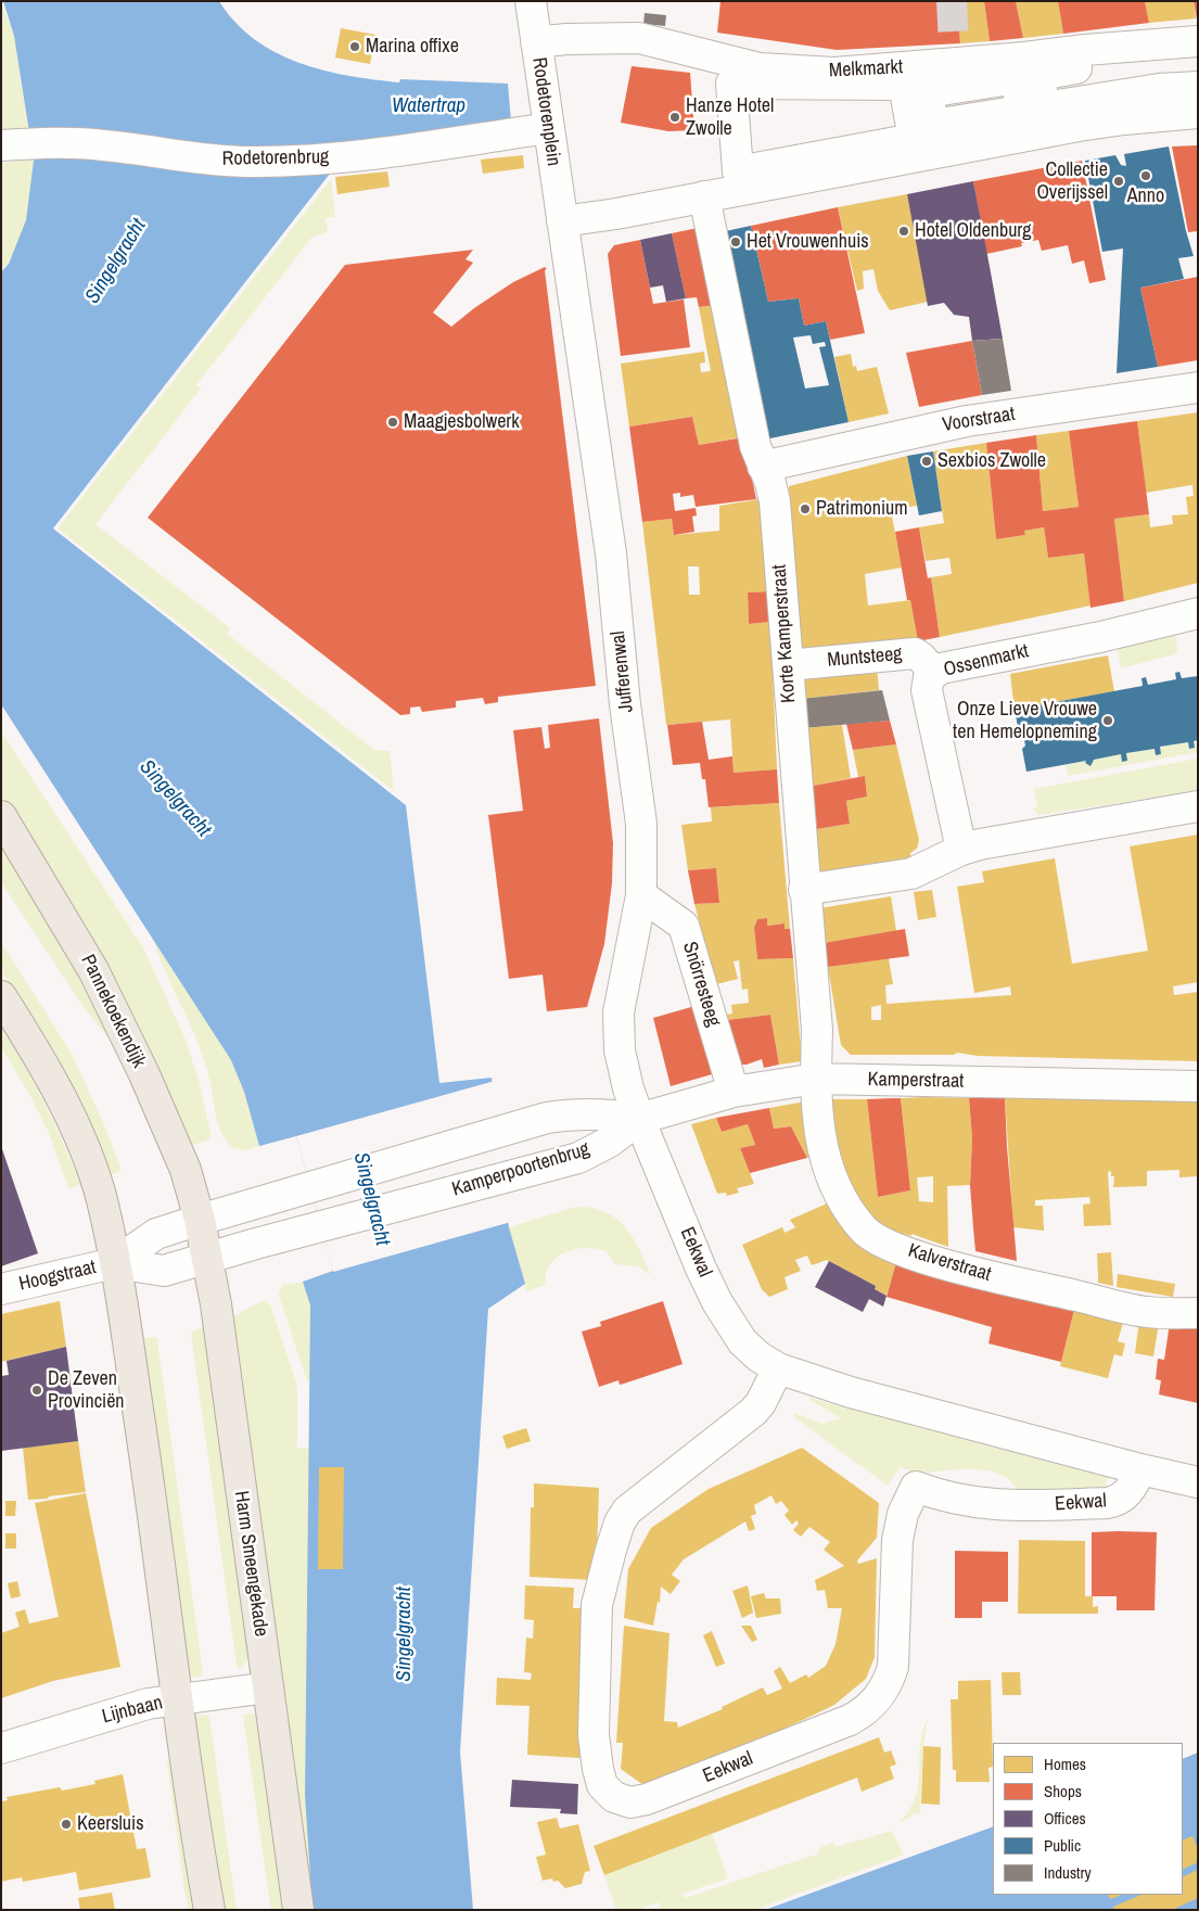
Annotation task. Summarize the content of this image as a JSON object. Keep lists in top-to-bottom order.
{
  "streets": {
    "main road": ["Pannekoekendijk", "Harm Smeengekade"],
    "street": [
      "Melkmarkt",
      "Rodetorenplein",
      "Rodetorenbrug",
      "Voorstraat",
      "Korte Kamperstraat",
      "Muntsteeg",
      "Ossenmarkt",
      "Jufferenwal",
      "Snörresteeg",
      "Kamperstraat",
      "Kamperpoortenbrug",
      "Eekwal",
      "Kalverstraat",
      "Hoogstraat",
      "Lijnbaan"
    ]
  },
  "crossings": [
    ["Melkmarkt", "Rodetorenplein"],
    ["Rodetorenplein", "Rodetorenbrug"],
    ["Rodetorenplein", "Jufferenwal"],
    ["Voorstraat", "Korte Kamperstraat"],
    ["Korte Kamperstraat", "Muntsteeg"],
    ["Korte Kamperstraat", "Kamperstraat"],
    ["Korte Kamperstraat", "Kalverstraat"],
    ["Muntsteeg", "Ossenmarkt"],
    ["Jufferenwal", "Snörresteeg"],
    ["Jufferenwal", "Kamperstraat"],
    ["Jufferenwal", "Kamperpoortenbrug"],
    ["Jufferenwal", "Eekwal"],
    ["Snörresteeg", "Kamperstraat"],
    ["Pannekoekendijk", "Kamperpoortenbrug"],
    ["Pannekoekendijk", "Harm Smeengekade"],
    ["Kamperstraat", "Kamperpoortenbrug"],
    ["Kamperstraat", "Eekwal"],
    ["Kamperstraat", "Kalverstraat"],
    ["Kamperpoortenbrug", "Eekwal"],
    ["Kamperpoortenbrug", "Hoogstraat"],
    ["Kamperpoortenbrug", "Harm Smeengekade"],
    ["Harm Smeengekade", "Lijnbaan"]
  ],
  "water": ["Watertrap", "Singelgracht"],
  "places": [
    "Marina offixe",
    "Hanze Hotel Zwolle",
    "Anno",
    "Collectie Overijssel",
    "Hotel Oldenburg",
    "Het Vrouwenhuis",
    "Maagjesbolwerk",
    "Sexbios Zwolle",
    "Patrimonium",
    "Onze Lieve Vrouwe ten Hemelopneming",
    "De Zeven Provinciën",
    "Keersluis"
  ],
  "legend": [
    "Homes",
    "Shops",
    "Offices",
    "Public",
    "Industry"
  ]
}
